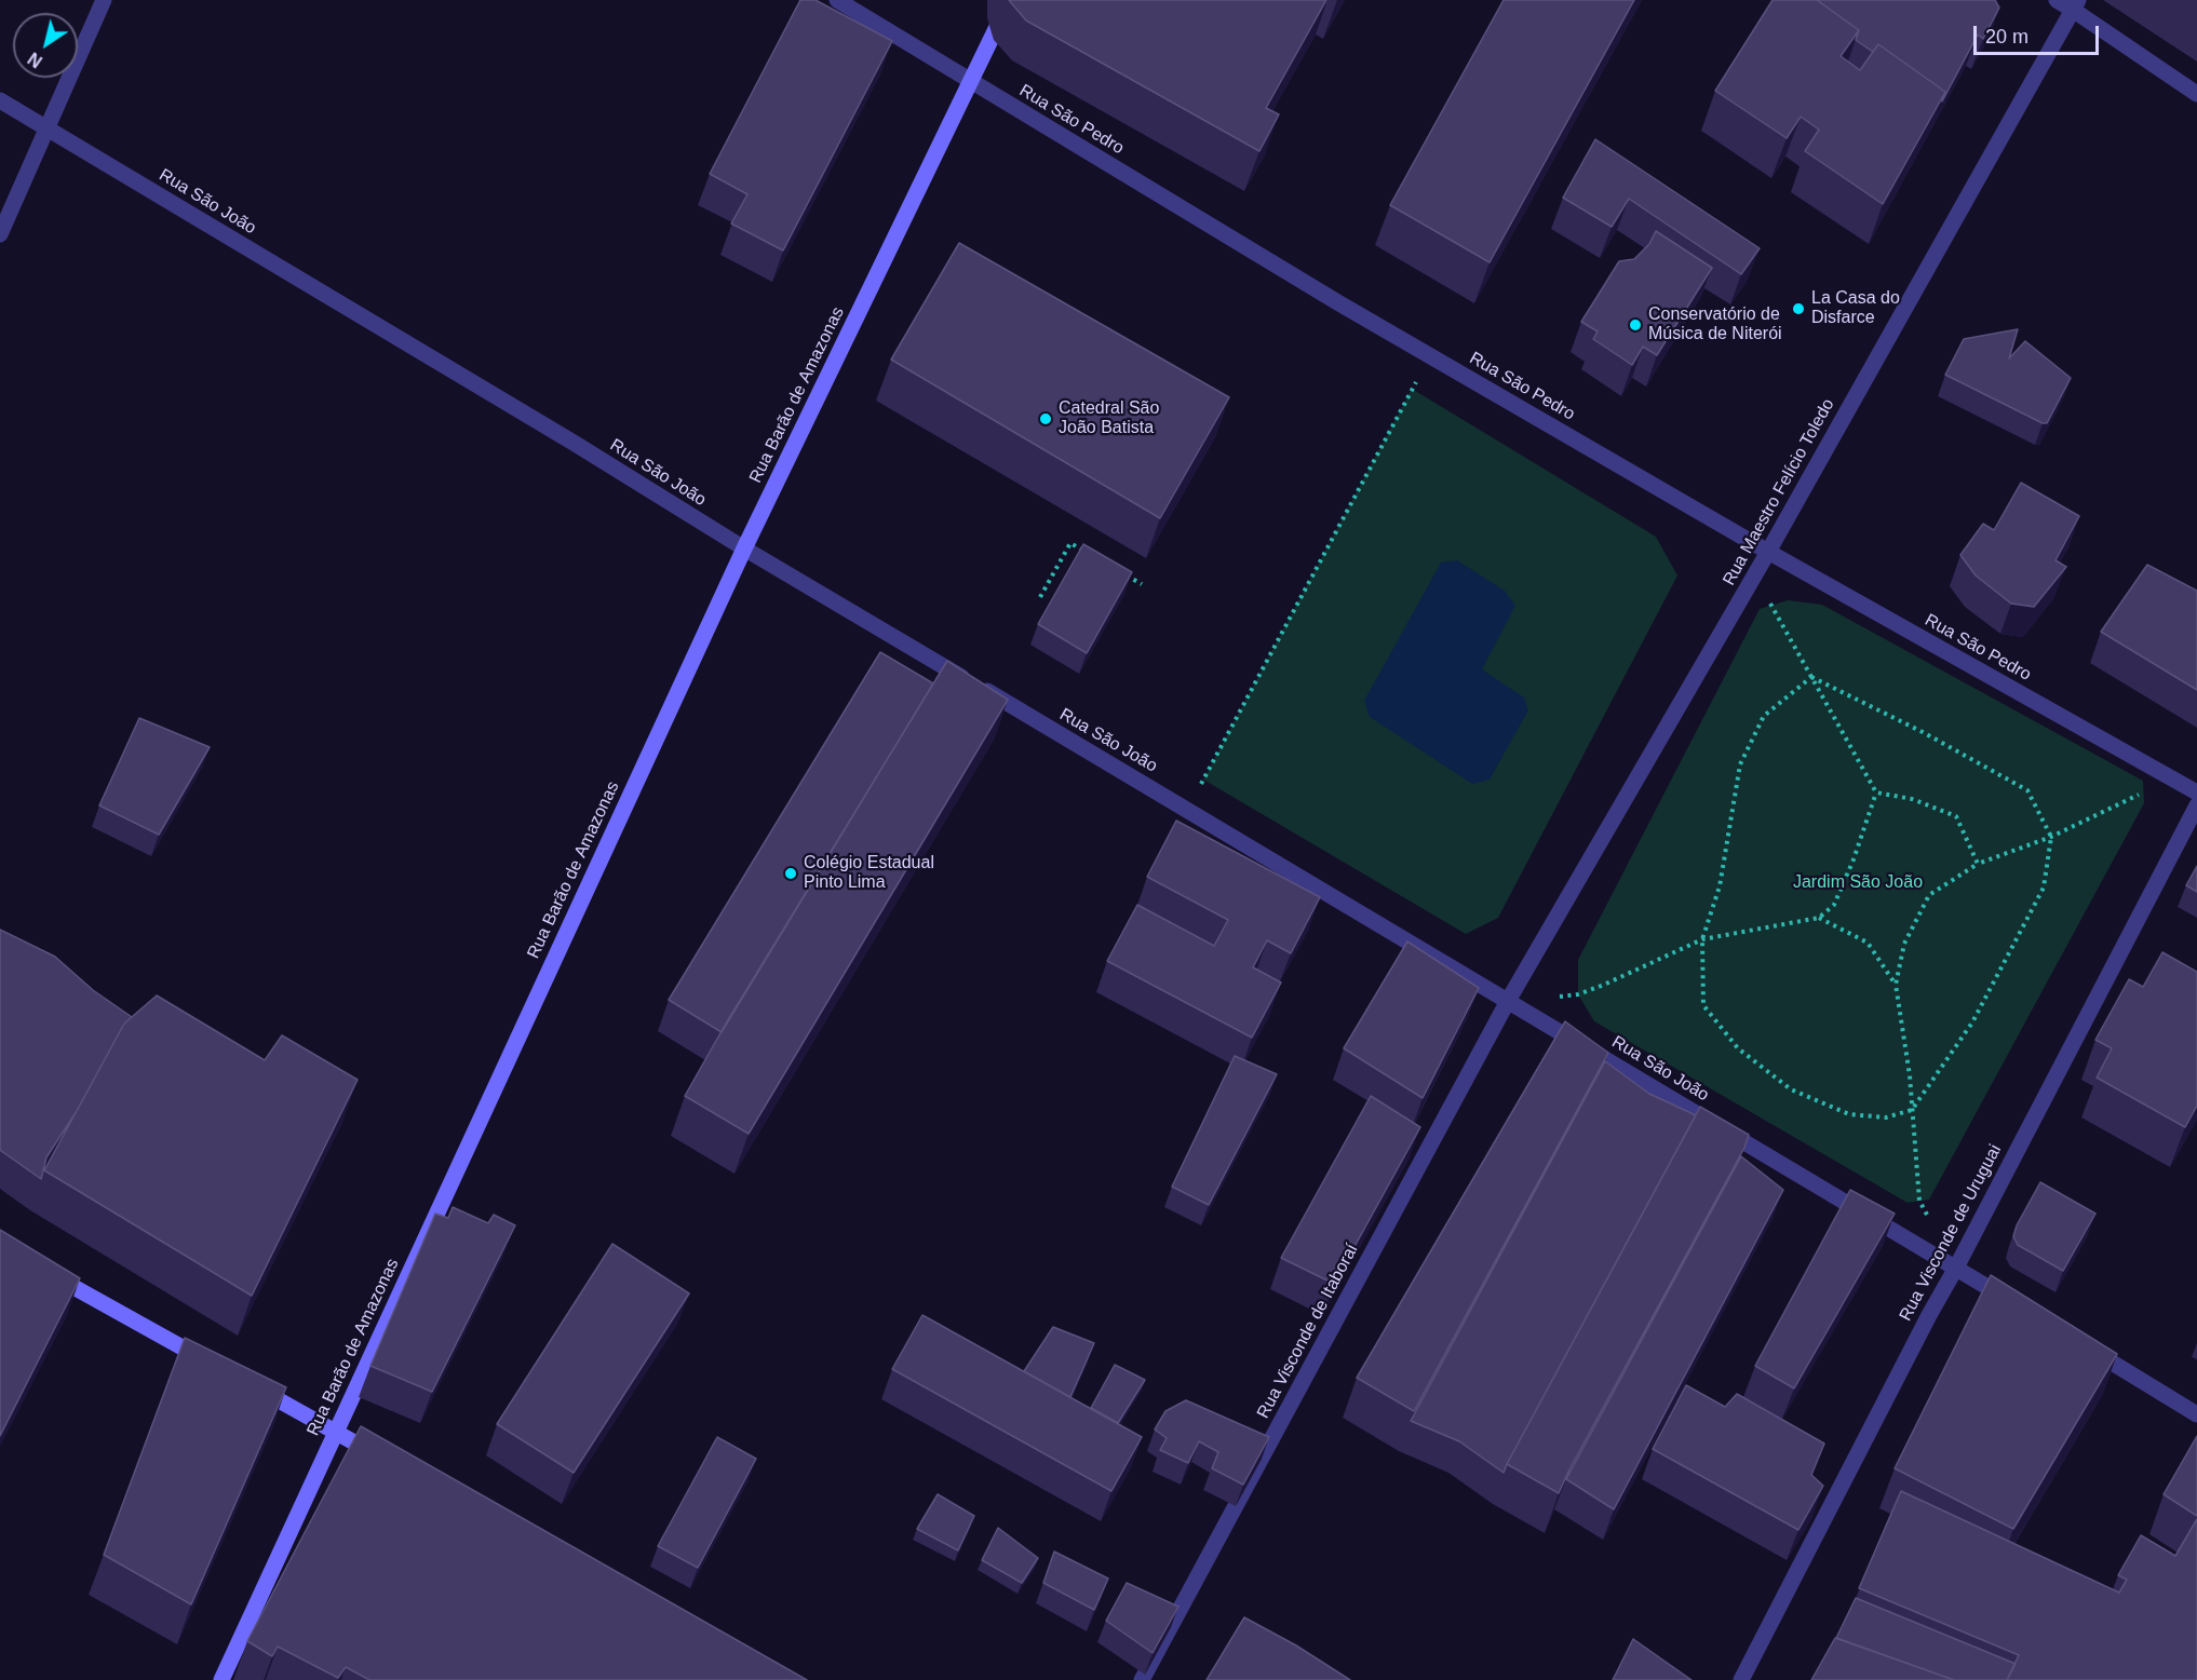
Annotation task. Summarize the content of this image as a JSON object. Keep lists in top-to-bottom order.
{
  "streets": {
    "main road": ["Rua Barão de Amazonas"],
    "street": [
      "Rua São Pedro",
      "Rua São João",
      "Rua Maestro Felício Toledo",
      "Rua Visconde de Uruguai",
      "Rua Visconde de Itaboraí"
    ]
  },
  "crossings": [
    ["Rua São Pedro", "Rua Barão de Amazonas"],
    ["Rua São Pedro", "Rua Maestro Felício Toledo"],
    ["Rua São João", "Rua Barão de Amazonas"],
    ["Rua São João", "Rua Maestro Felício Toledo"],
    ["Rua São João", "Rua Visconde de Uruguai"],
    ["Rua São João", "Rua Visconde de Itaboraí"],
    ["Rua Maestro Felício Toledo", "Rua Visconde de Itaboraí"]
  ],
  "parks": ["Jardim São João"],
  "places": [
    "La Casa do Disfarce",
    "Conservatório de Música de Niterói",
    "Catedral São João Batista",
    "Colégio Estadual Pinto Lima"
  ],
  "scale_bar": "20 m",
  "north": "bottom left"
}
